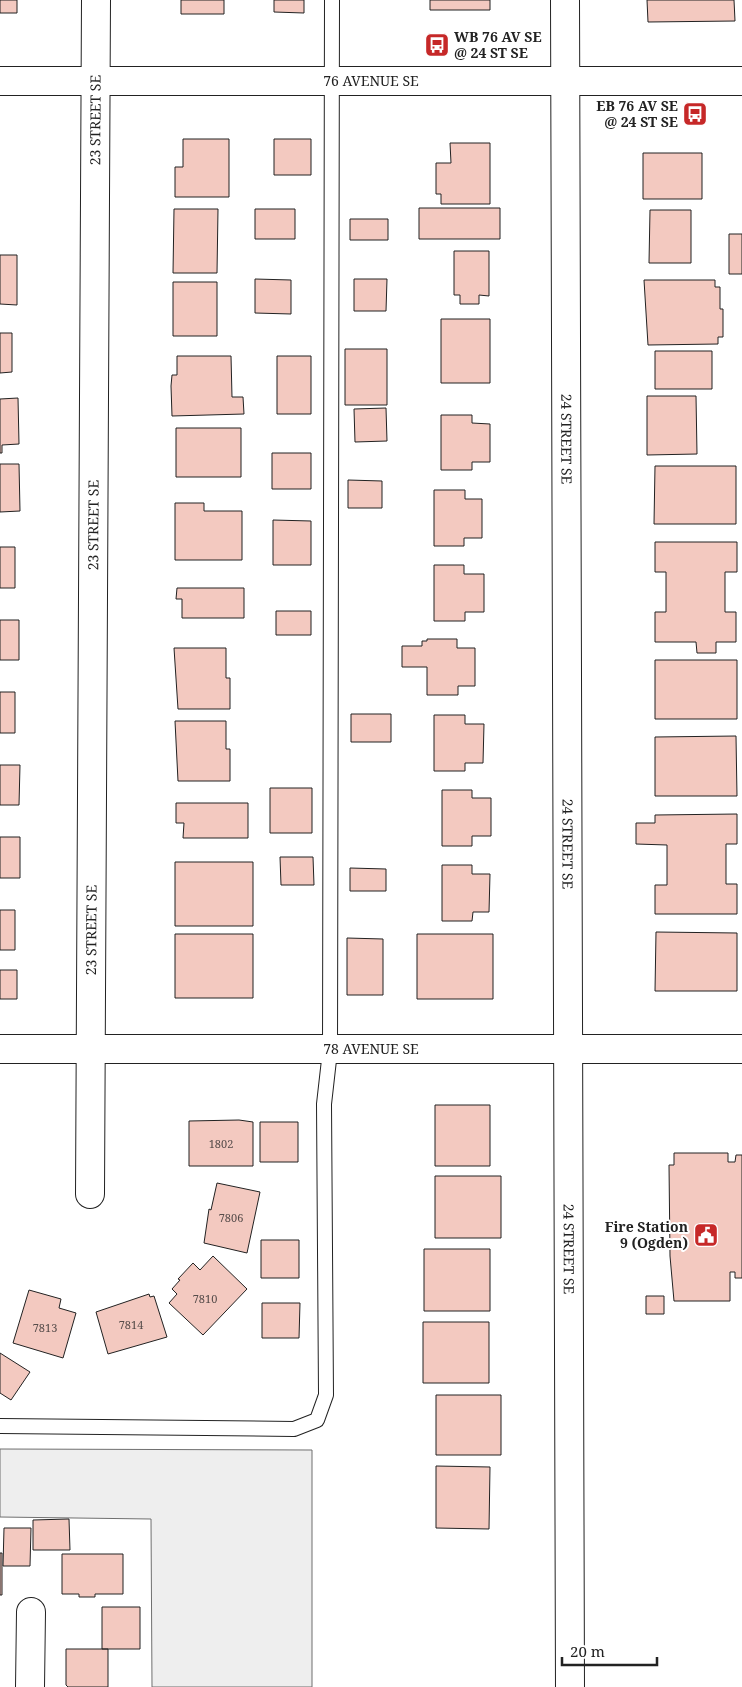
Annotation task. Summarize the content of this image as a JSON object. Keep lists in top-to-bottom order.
{
  "streets": {
    "street": [
      "76 AVENUE SE",
      "23 STREET SE",
      "24 STREET SE",
      "78 AVENUE SE"
    ]
  },
  "crossings": [
    ["76 AVENUE SE", "23 STREET SE"],
    ["76 AVENUE SE", "24 STREET SE"],
    ["23 STREET SE", "78 AVENUE SE"],
    ["24 STREET SE", "78 AVENUE SE"]
  ],
  "places": {
    "bus stop": ["WB 76 AV SE @ 24 ST SE", "EB 76 AV SE @ 24 ST SE"],
    "public building": ["Fire Station 9 (Ogden)"]
  },
  "house_numbers": [
    "1802",
    "7806",
    "7810",
    "7814",
    "7813"
  ],
  "scale_bar": "20 m"
}
